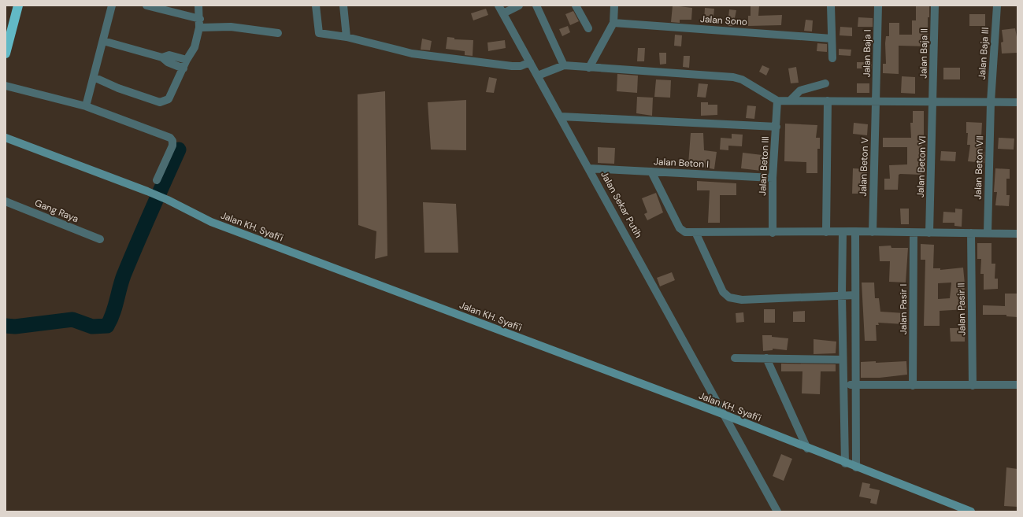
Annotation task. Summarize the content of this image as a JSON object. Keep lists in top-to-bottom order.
{
  "streets": {
    "main road": ["Jalan KH. Syafi'i"],
    "street": [
      "Jalan Sono",
      "Jalan Baja I",
      "Jalan Baja II",
      "Jalan Baja III",
      "Jalan Beton I",
      "Jalan Beton III",
      "Jalan Beton V",
      "Jalan Beton VI",
      "Jalan Beton VII",
      "Jalan Sekar Putih",
      "Gang Raya",
      "Jalan Pasir I",
      "Jalan Pasir II"
    ]
  },
  "crossings": [
    ["Jalan Baja I", "Jalan Beton V"],
    ["Jalan Baja II", "Jalan Beton VI"],
    ["Jalan Baja III", "Jalan Beton VII"],
    ["Jalan Beton I", "Jalan Beton III"],
    ["Jalan Beton I", "Jalan Sekar Putih"],
    ["Jalan Sekar Putih", "Jalan KH. Syafi'i"]
  ]
}
